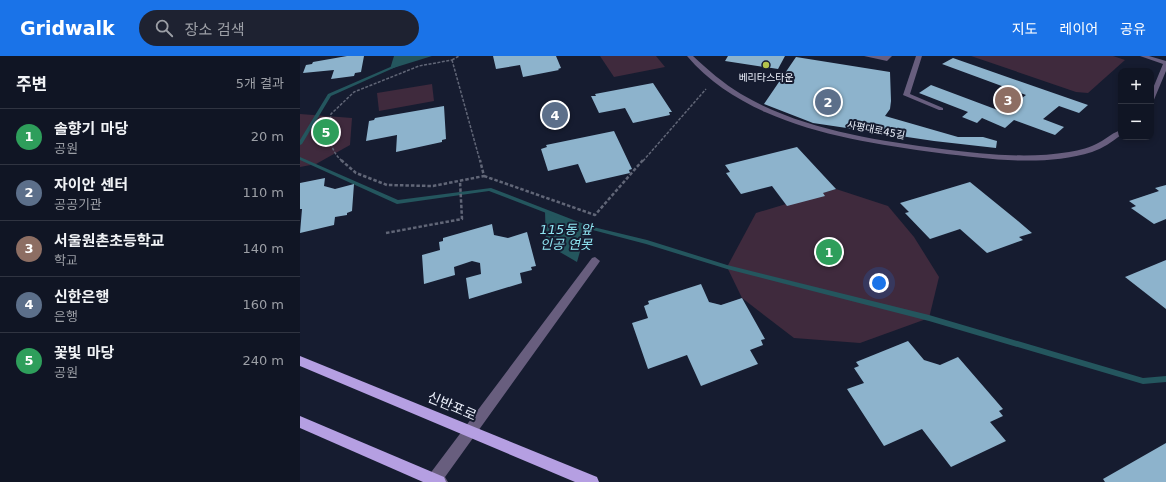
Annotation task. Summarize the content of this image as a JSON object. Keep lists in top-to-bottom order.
{
  "streets": {
    "main road": ["신반포로"],
    "lane": ["사평대로45길"]
  },
  "water": ["115동 앞 인공 연못"],
  "places": ["베리타스타운"],
  "page": {
    "header": "Gridwalk",
    "search": "장소 검색",
    "nav": ["지도", "레이어", "공유"],
    "heading": ["주변", "5개 결과"],
    "map_buttons": ["+", "−"],
    "pins": [
      "3",
      "2",
      "4",
      "5",
      "1"
    ],
    "list": [
      {
        "mark": "1",
        "name": "솔향기 마당",
        "note": "공원",
        "value": "20 m"
      },
      {
        "mark": "2",
        "name": "자이안 센터",
        "note": "공공기관",
        "value": "110 m"
      },
      {
        "mark": "3",
        "name": "서울원촌초등학교",
        "note": "학교",
        "value": "140 m"
      },
      {
        "mark": "4",
        "name": "신한은행",
        "note": "은행",
        "value": "160 m"
      },
      {
        "mark": "5",
        "name": "꽃빛 마당",
        "note": "공원",
        "value": "240 m"
      }
    ]
  }
}
